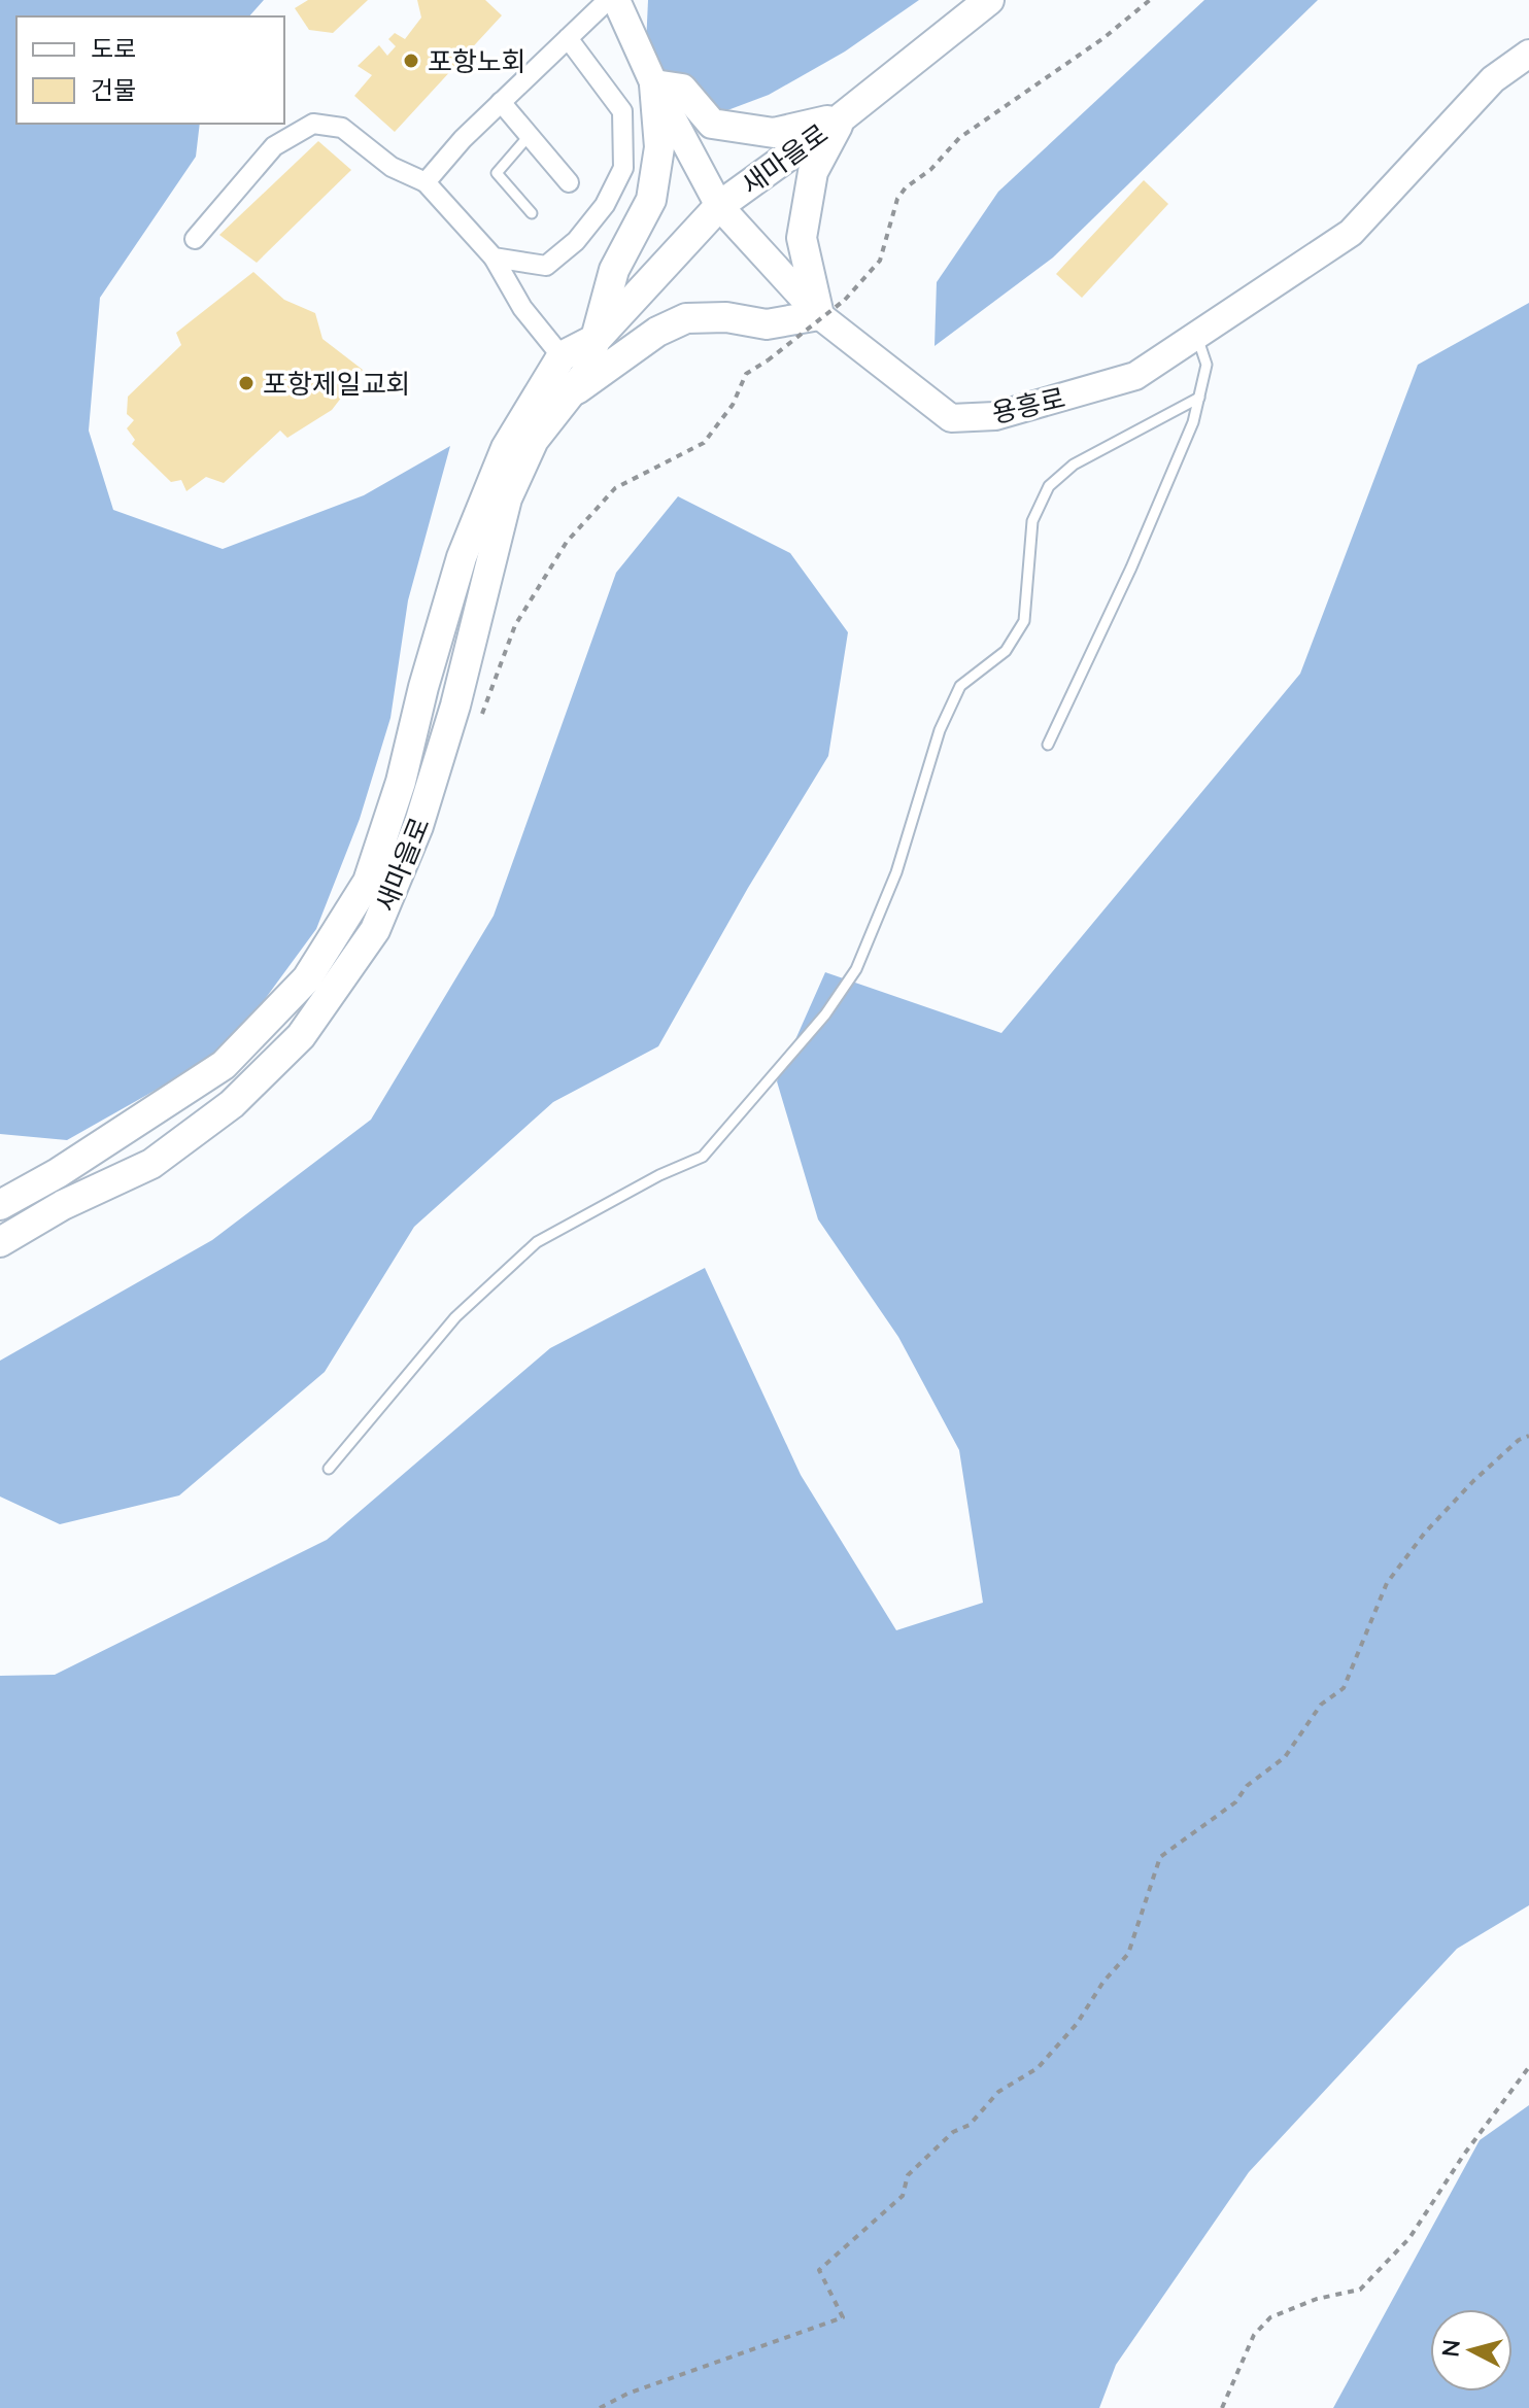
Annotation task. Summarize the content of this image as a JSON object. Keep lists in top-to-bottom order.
{
  "streets": {
    "main road": ["새마을로"],
    "street": ["용흥로"]
  },
  "crossings": [
    ["새마을로", "용흥로"]
  ],
  "places": ["포항노회", "포항제일교회"],
  "legend": ["도로", "건물"],
  "north": "left"
}
